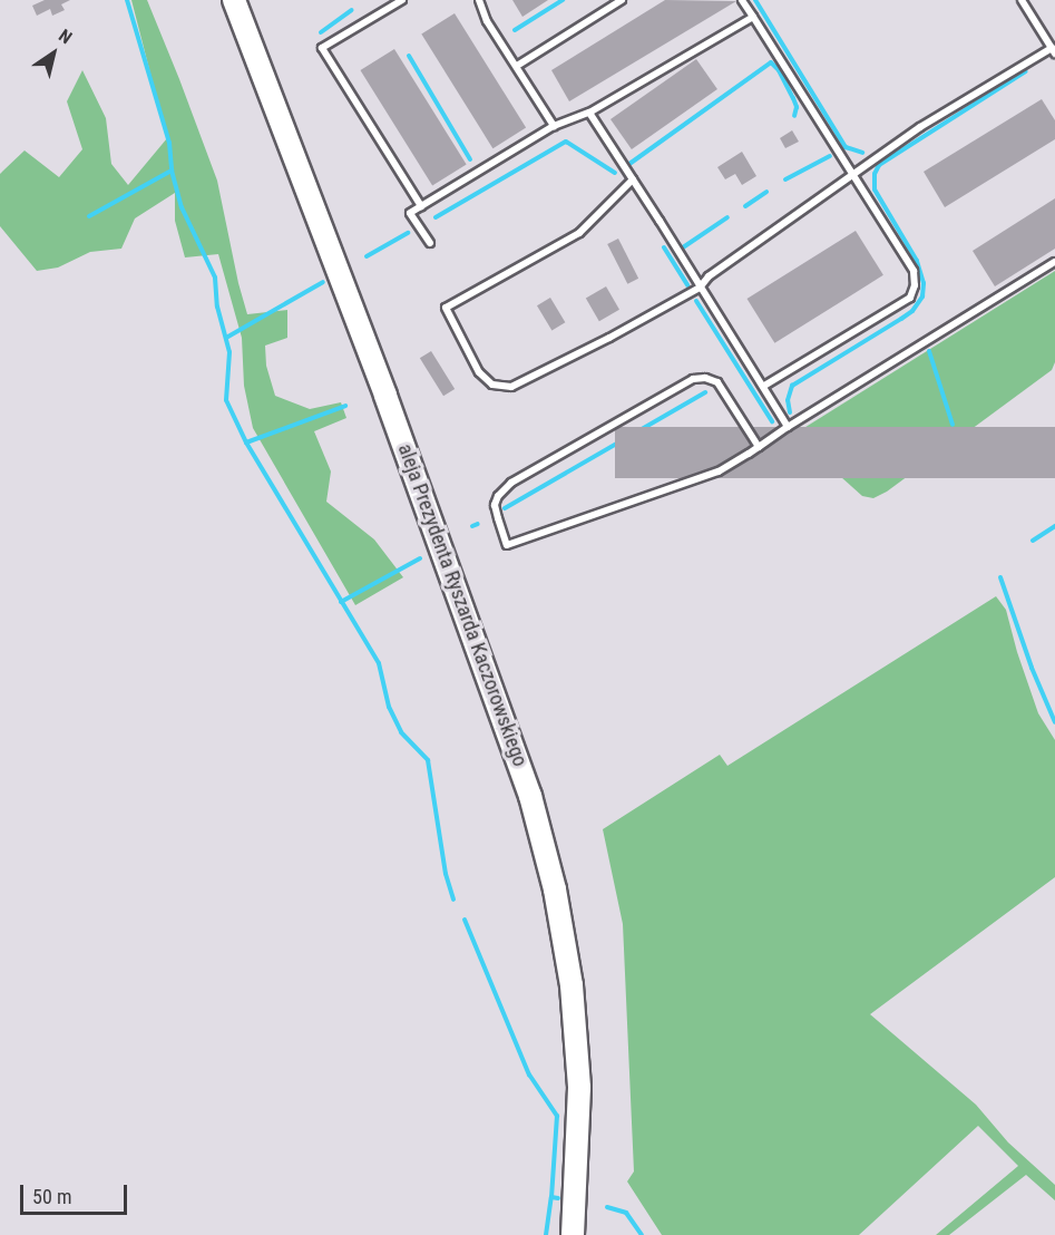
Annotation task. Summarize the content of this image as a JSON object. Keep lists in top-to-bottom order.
{
  "streets": {
    "main road": ["aleja Prezydenta Ryszarda Kaczorowskiego"]
  },
  "scale_bar": "50 m",
  "north": "top right"
}
